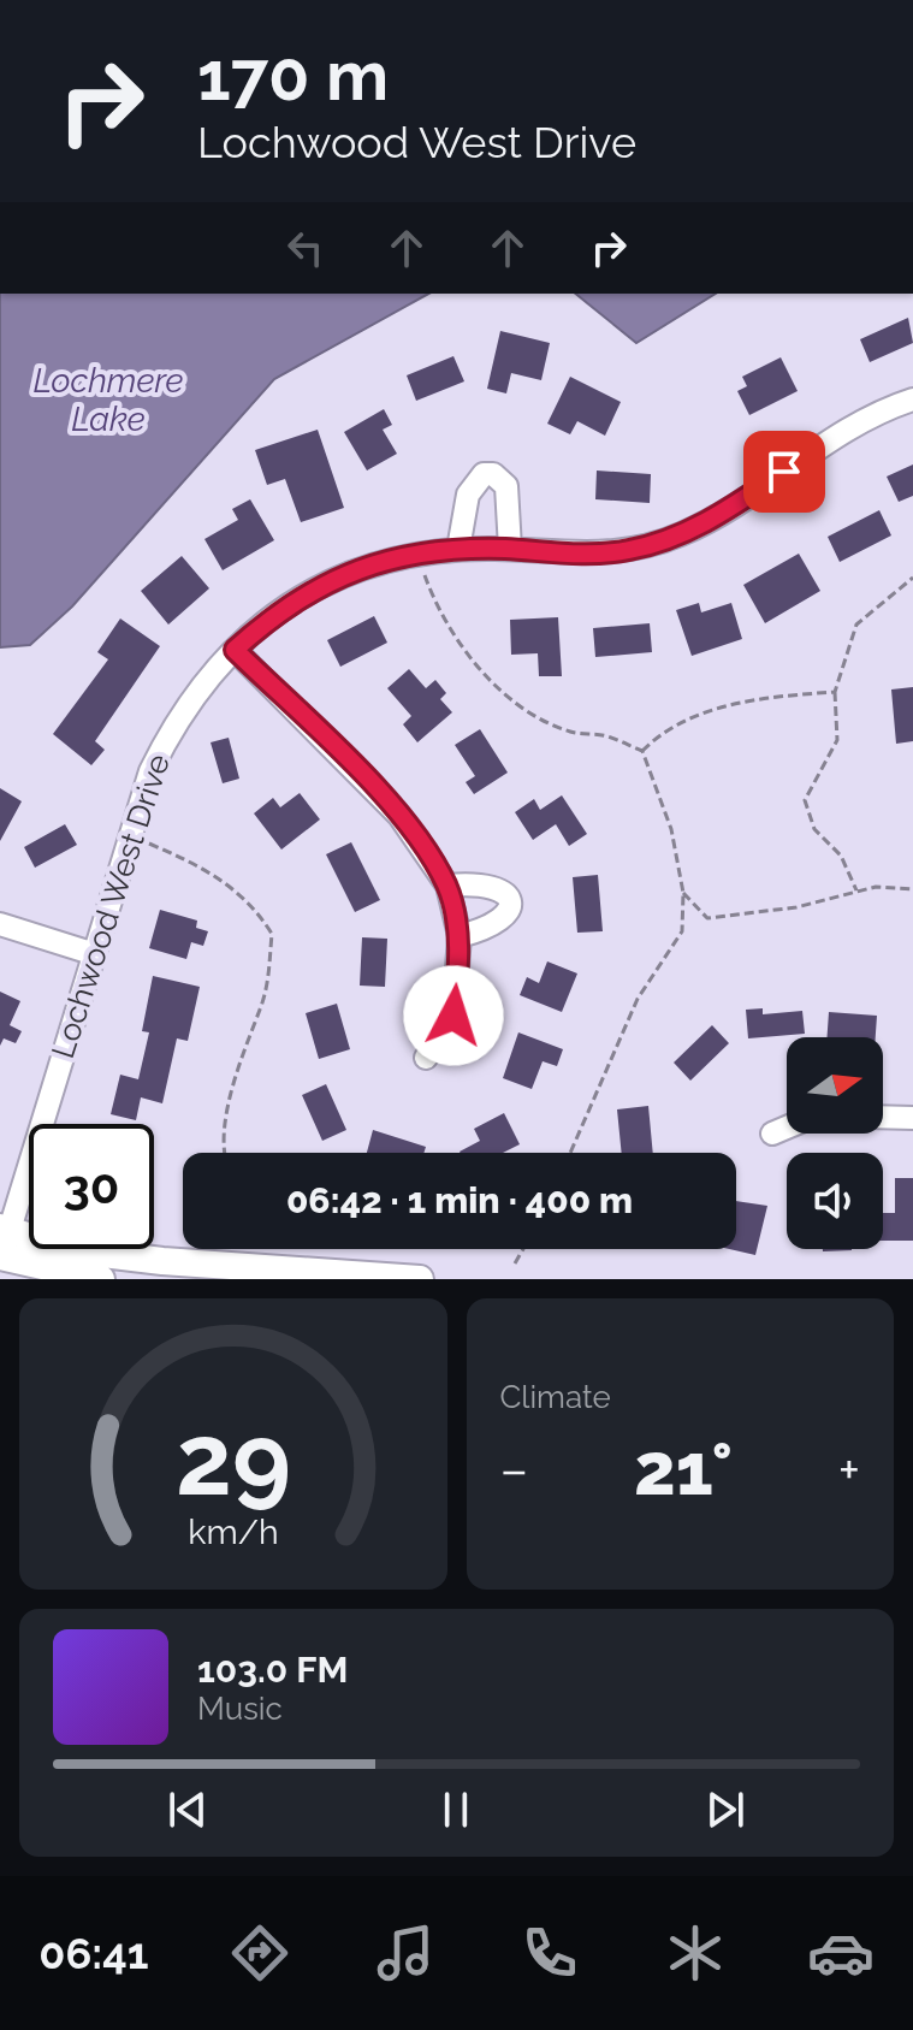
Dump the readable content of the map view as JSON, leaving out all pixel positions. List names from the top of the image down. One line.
{"streets":{"street":["Lochwood West Drive"]},"water":["Lochmere Lake"],"north":"right","page":{"turn":["170 m","Lochwood West Drive"],"limit":"30","trip":"06:42 · 1 min · 400 m","tile":"Climate","heat":["−","21°","+"],"song":["103.0 FM","Music"],"tabs":"06:41","gauge":["29","km/h"]}}
